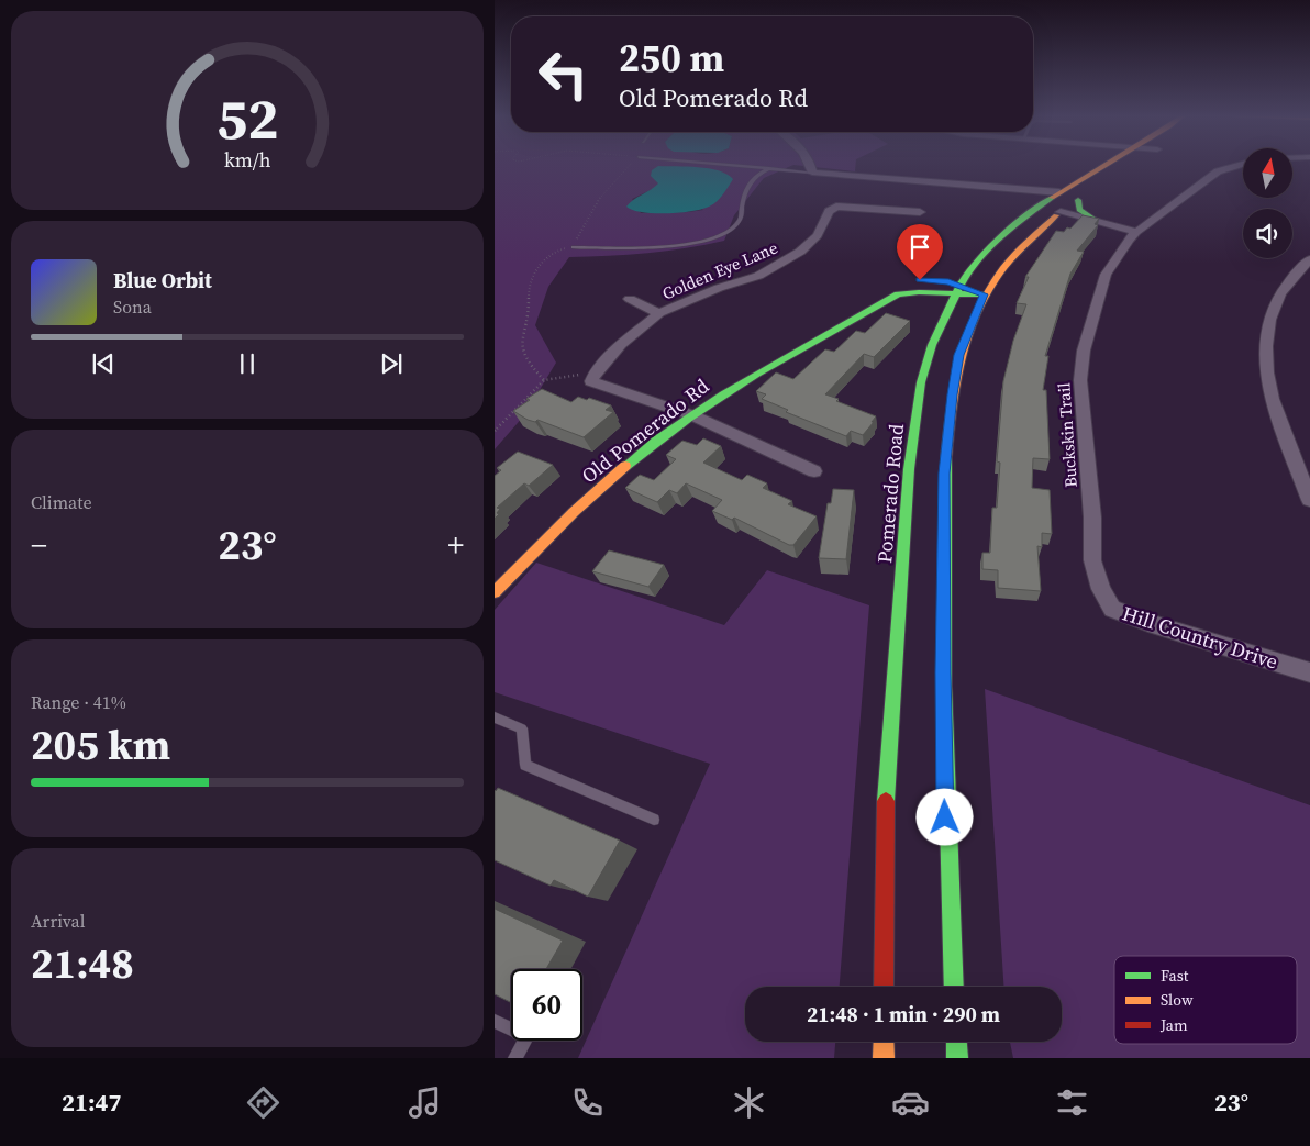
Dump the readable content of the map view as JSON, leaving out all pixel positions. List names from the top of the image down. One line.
{"streets":{"main road":["Old Pomerado Rd","Pomerado Road"],"street":["Golden Eye Lane","Buckskin Trail","Hill Country Drive"]},"crossings":[["Old Pomerado Rd","Pomerado Road"],["Buckskin Trail","Hill Country Drive"]],"legend":["Fast","Slow","Jam"],"north":"top","page":{"turn":["250 m","Old Pomerado Rd"],"song":["Blue Orbit","Sona"],"tile":["Climate",["Range · 41%","205 km"],["Arrival","21:48"]],"heat":["−","23°","+"],"limit":"60","trip":"21:48 · 1 min · 290 m","tabs":["21:47","23°"],"gauge":["52","km/h"]}}
